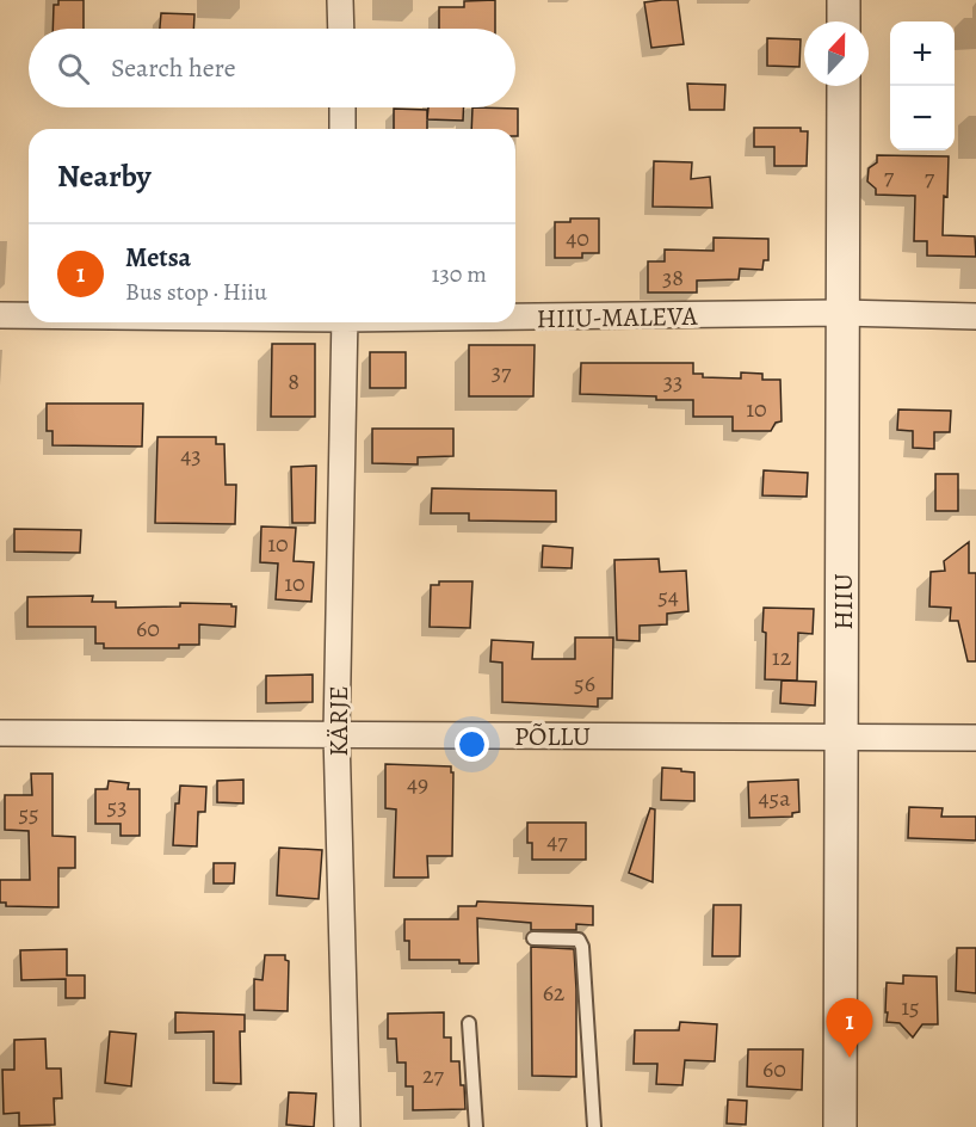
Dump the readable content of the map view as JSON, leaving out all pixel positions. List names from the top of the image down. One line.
{"streets":{"street":["HIIU-MALEVA","HIIU","KÄRJE","PÕLLU"]},"crossings":[["HIIU-MALEVA","HIIU"],["HIIU","PÕLLU"],["KÄRJE","PÕLLU"]],"house_numbers":["7","7","40","38","37","8","33","10","43","10","10","54","60","12","56","49","45a","53","55","47","62","15","60","27"],"north":"top","page":{"map_buttons":["+","−"],"search":"Search here","heading":"Nearby","list":[{"mark":"1","name":"Metsa","note":"Bus stop · Hiiu","value":"130 m"}],"pins":"1"}}
